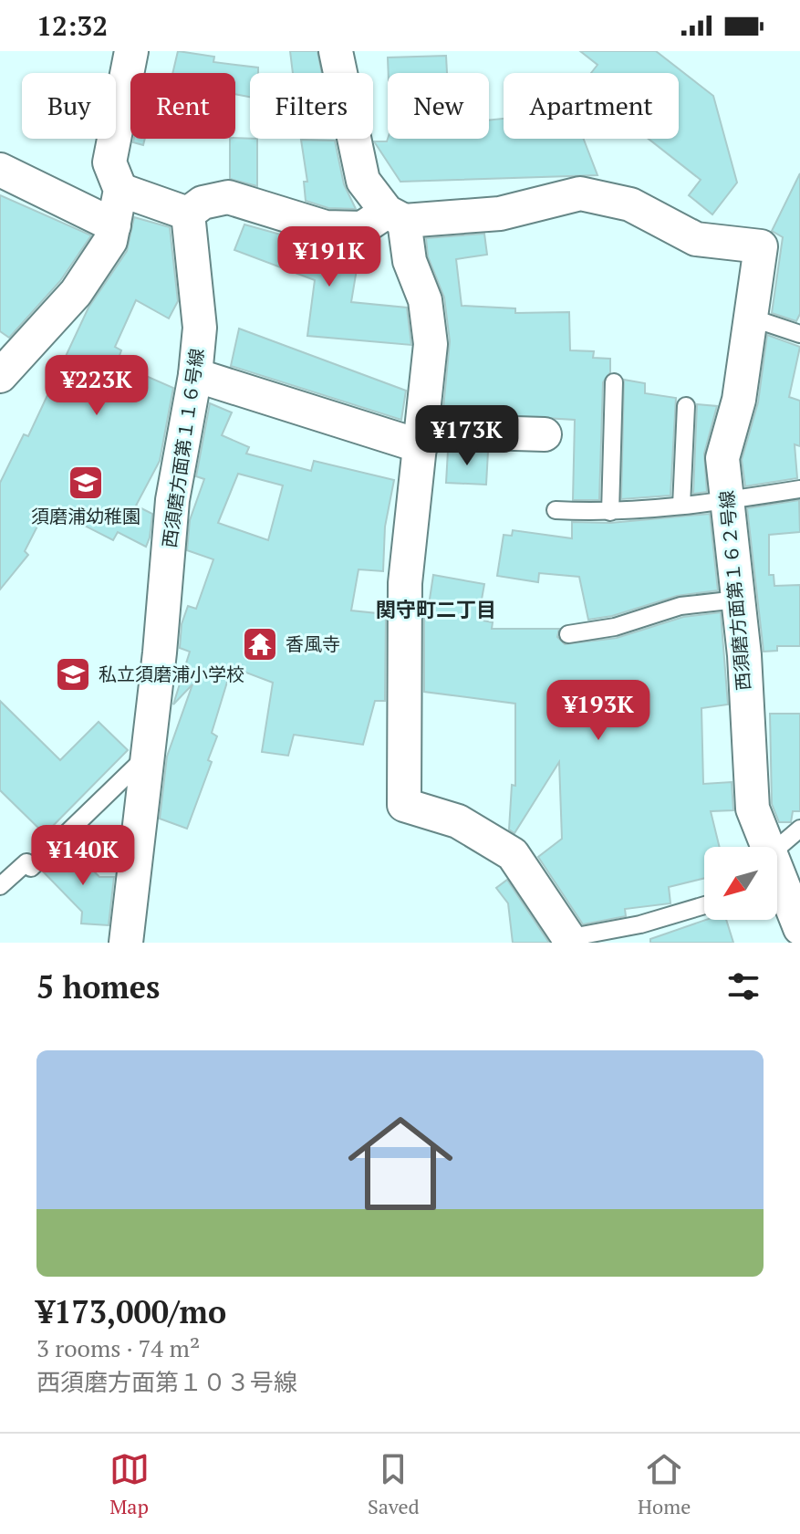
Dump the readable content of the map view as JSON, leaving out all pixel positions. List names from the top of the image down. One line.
{"streets":{"street":["西須磨方面第１１６号線","西須磨方面第１６２号線"]},"districts":["関守町二丁目"],"places":{"school or university":["須磨浦幼稚園","私立須磨浦小学校"],"temple":["香風寺"]},"north":"bottom left","page":{"status":"12:32","chip":["Buy","Rent","Filters","New","Apartment"],"price":["¥191K","¥223K","¥173K","¥193K","¥140K"],"heading":"5 homes","list":[{"name":"¥173,000/mo","note":"3 rooms · 74 m² · 西須磨方面第１０３号線"}],"tabs":["Map","Saved","Home"]}}
